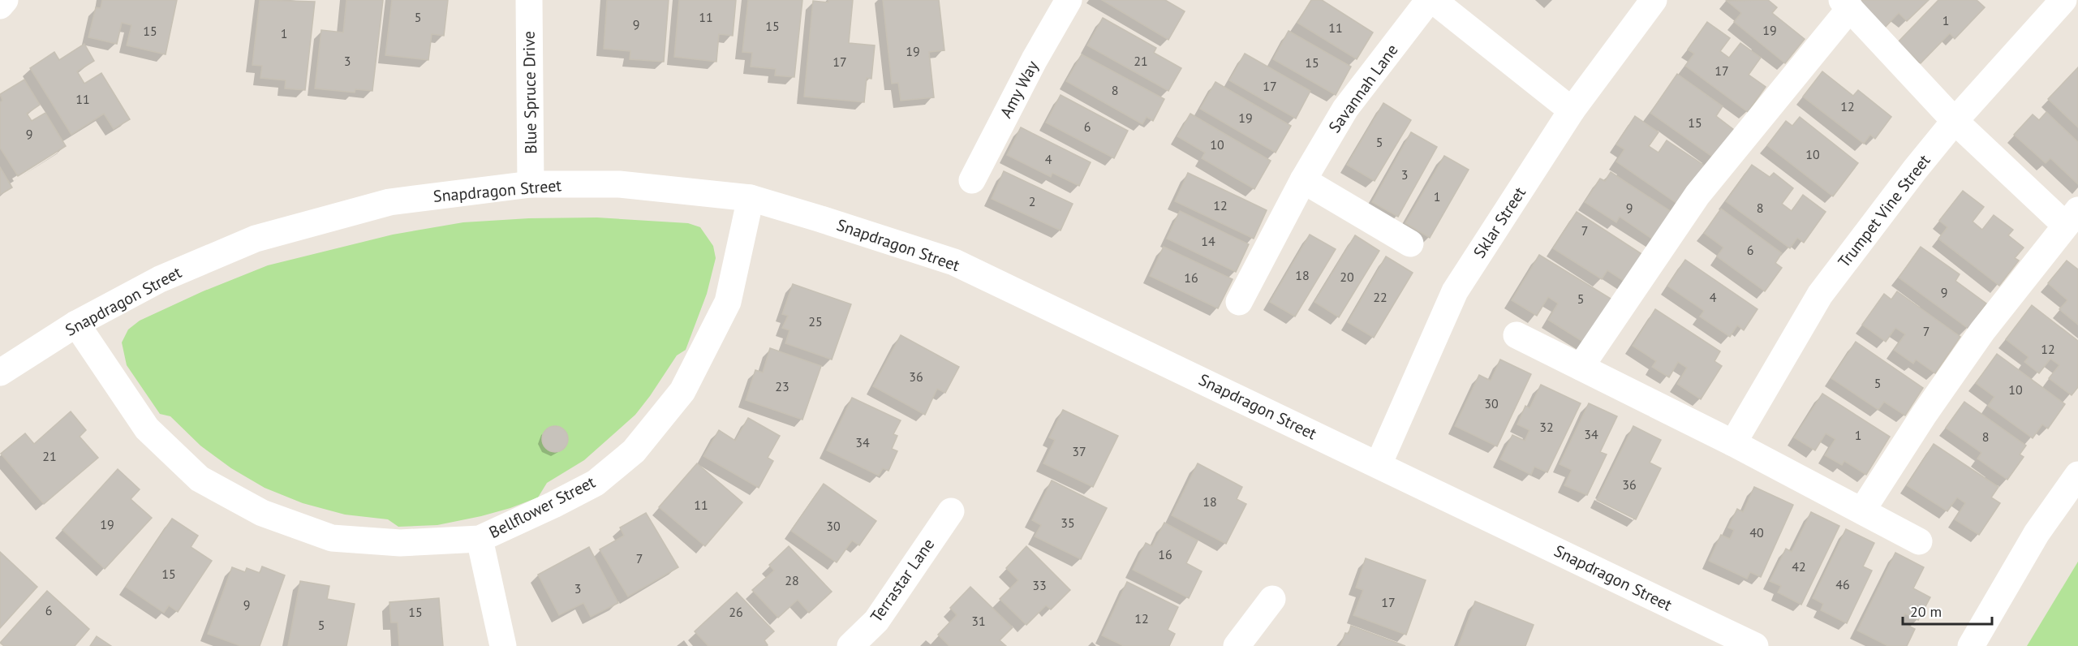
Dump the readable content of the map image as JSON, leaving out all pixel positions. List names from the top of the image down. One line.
{"streets":{"street":["Savannah Lane","Amy Way","Blue Spruce Drive","Snapdragon Street","Trumpet Vine Street","Sklar Street","Bellflower Street","Terrastar Lane"]},"crossings":[["Savannah Lane","Sklar Street"],["Blue Spruce Drive","Snapdragon Street"],["Snapdragon Street","Sklar Street"],["Snapdragon Street","Bellflower Street"]],"house_numbers":["5","11","1","9","15","11","19","15","1","19","3","21","17","15","17","17","8","11","12","19","15","6","9","5","10","10","4","3","1","2","12","9","8","7","14","6","18","20","16","9","22","4","5","25","7","12","36","5","23","10","30","32","34","1","8","34","37","21","36","18","11","35","19","30","40","16","7","42","15","28","46","33","3","17","9","6","15","26","12","31","5"],"scale_bar":"20 m"}
